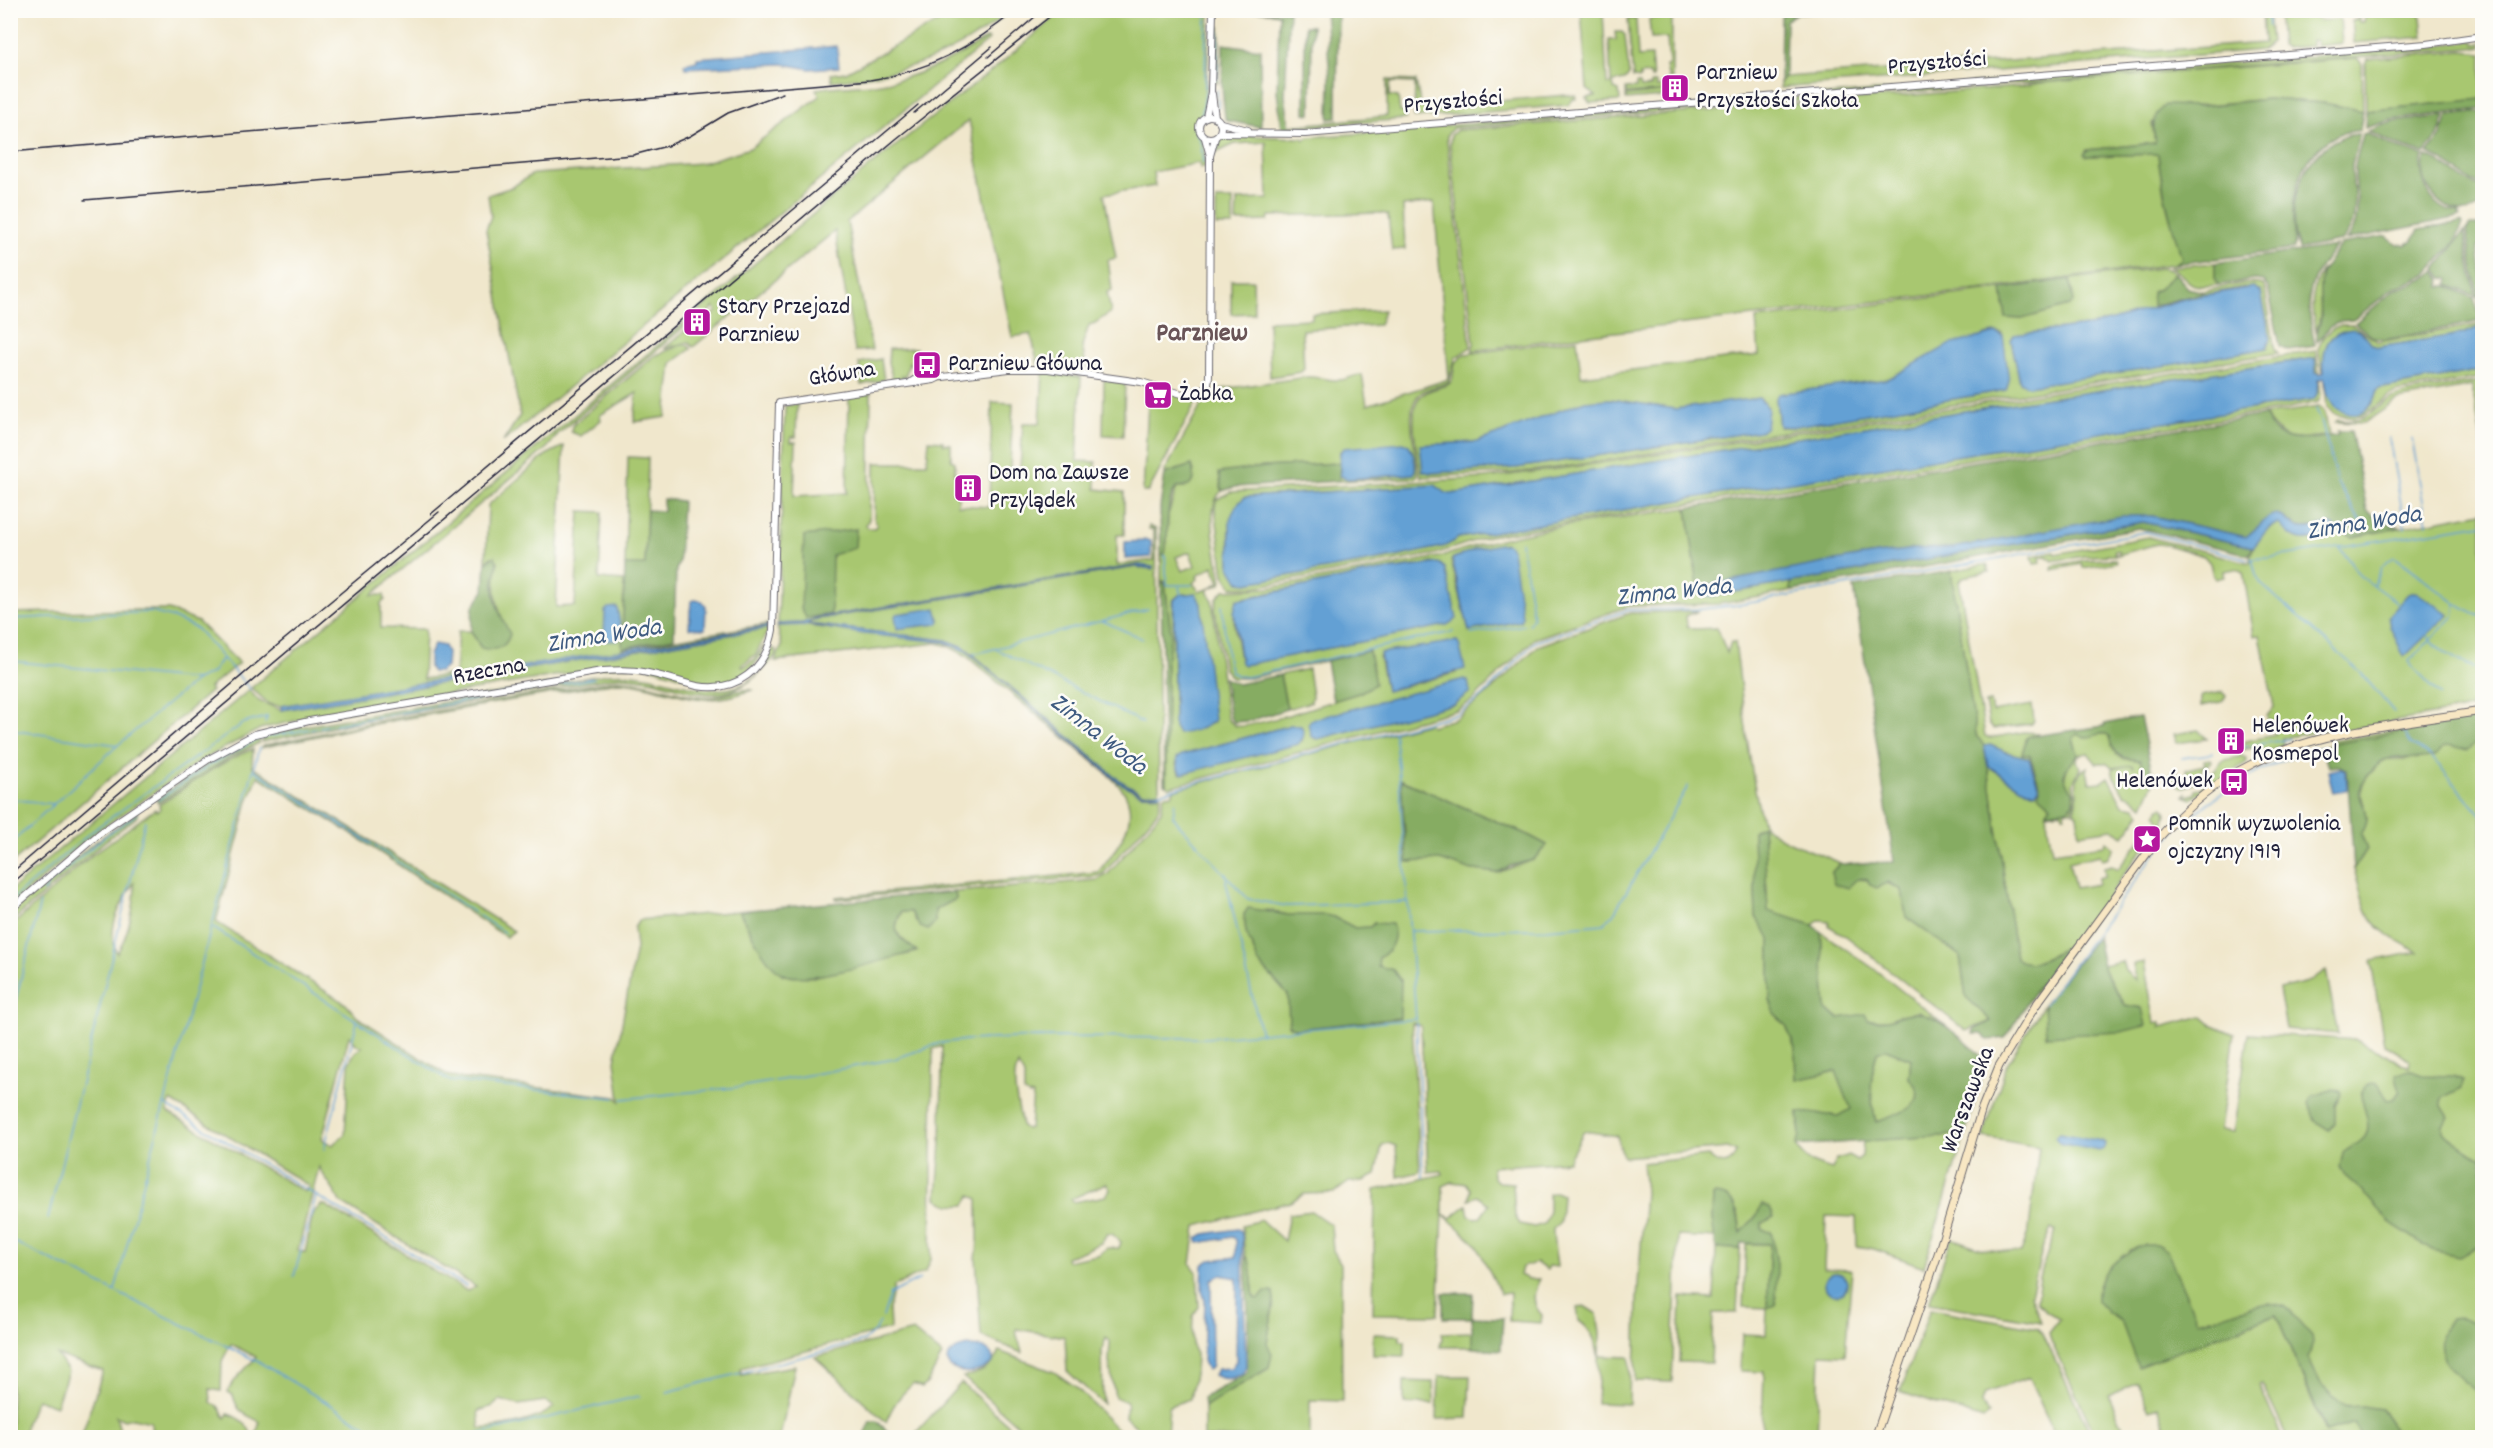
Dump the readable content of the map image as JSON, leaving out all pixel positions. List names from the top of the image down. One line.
{"streets":{"main road":["Warszawska"],"street":["Przyszłości","Główna","Rzeczna"]},"crossings":[["Główna","Rzeczna"]],"districts":["Parzniew"],"water":["Zimna Woda"],"places":{"building":["Parzniew Przyszłości Szkoła","Stary Przejazd Parzniew","Dom na Zawsze Przylądek","Helenówek Kosmepol"],"bus stop":["Parzniew Główna","Helenówek"],"supermarket":["Żabka"],"place":["Pomnik wyzwolenia ojczyzny 1919"]}}
